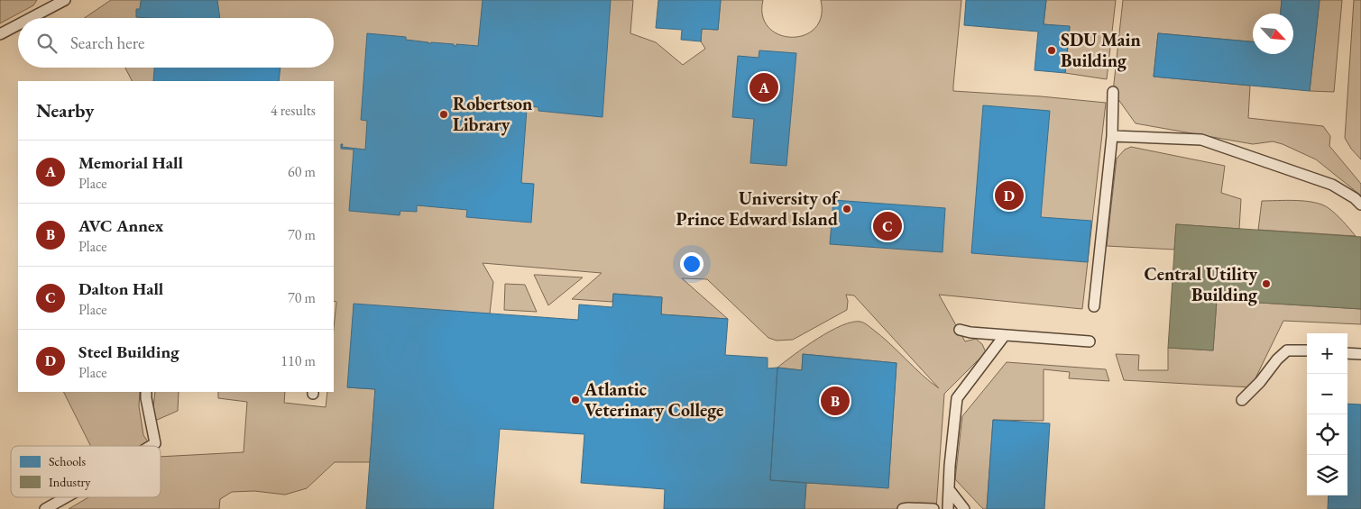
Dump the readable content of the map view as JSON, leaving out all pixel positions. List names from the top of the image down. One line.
{"places":["SDU Main Building","Robertson Library","University of Prince Edward Island","Central Utility Building","Atlantic Veterinary College"],"legend":["Schools","Industry"],"north":"bottom right","page":{"search":"Search here","pins":["A","D","C","B"],"heading":["Nearby","4 results"],"list":[{"mark":"A","name":"Memorial Hall","note":"Place","value":"60 m"},{"mark":"B","name":"AVC Annex","note":"Place","value":"70 m"},{"mark":"C","name":"Dalton Hall","note":"Place","value":"70 m"},{"mark":"D","name":"Steel Building","note":"Place","value":"110 m"}],"map_buttons":["+","−"]}}
